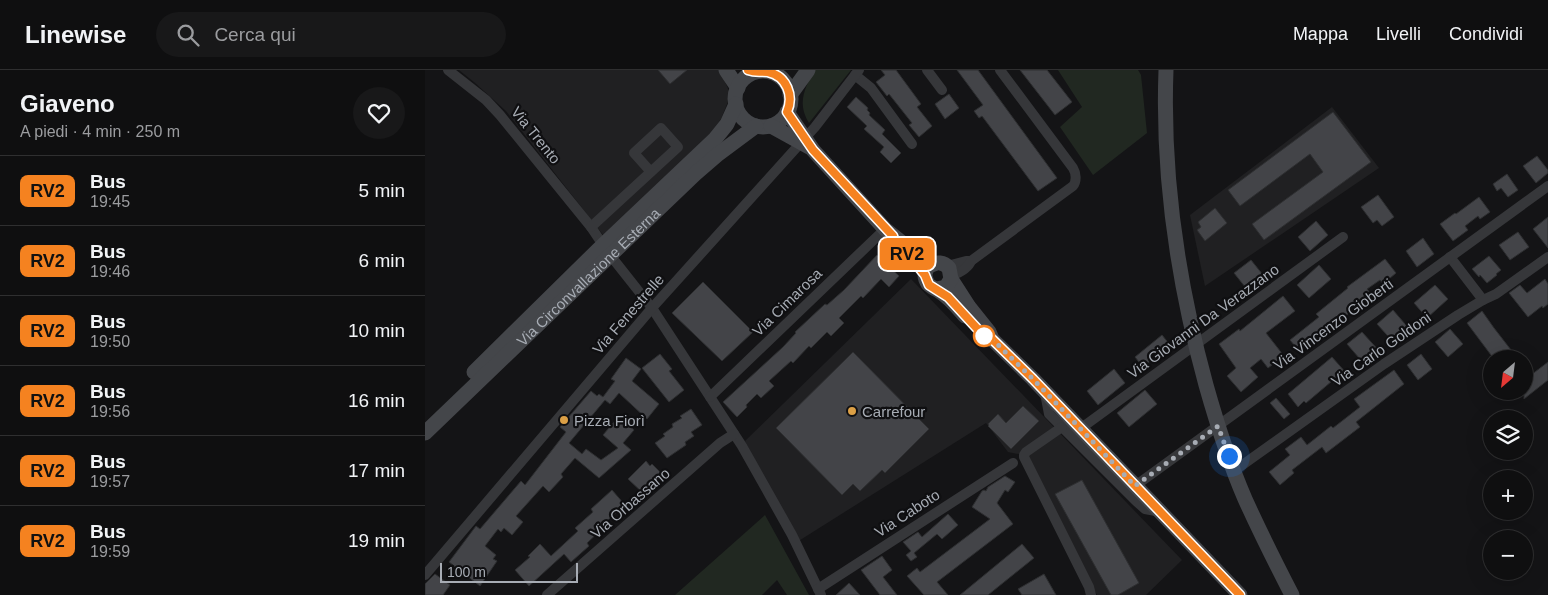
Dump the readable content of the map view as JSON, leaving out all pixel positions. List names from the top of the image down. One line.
{"streets":{"main road":["Via Circonvallazione Esterna"],"street":["Via Trento","Via Cimarosa","Via Fenestrelle","Via Giovanni Da Verazzano","Via Vincenzo Gioberti","Via Carlo Goldoni","Via Orbassano","Via Caboto"]},"crossings":[["Via Trento","Via Circonvallazione Esterna"]],"places":["Carrefour","Pizza Fiorì"],"lines":["bus line RV2"],"scale_bar":"100 m","north":"bottom left","page":{"header":"Linewise","search":"Cerca qui","nav":["Mappa","Livelli","Condividi"],"heading":["Giaveno","A piedi · 4 min · 250 m"],"on_map":"RV2","list":[{"mark":"RV2","name":"Bus","note":"19:45","value":"5 min"},{"mark":"RV2","name":"Bus","note":"19:46","value":"6 min"},{"mark":"RV2","name":"Bus","note":"19:50","value":"10 min"},{"mark":"RV2","name":"Bus","note":"19:56","value":"16 min"},{"mark":"RV2","name":"Bus","note":"19:57","value":"17 min"},{"mark":"RV2","name":"Bus","note":"19:59","value":"19 min"}],"map_buttons":["+","−"],"scale":"100 m"}}
